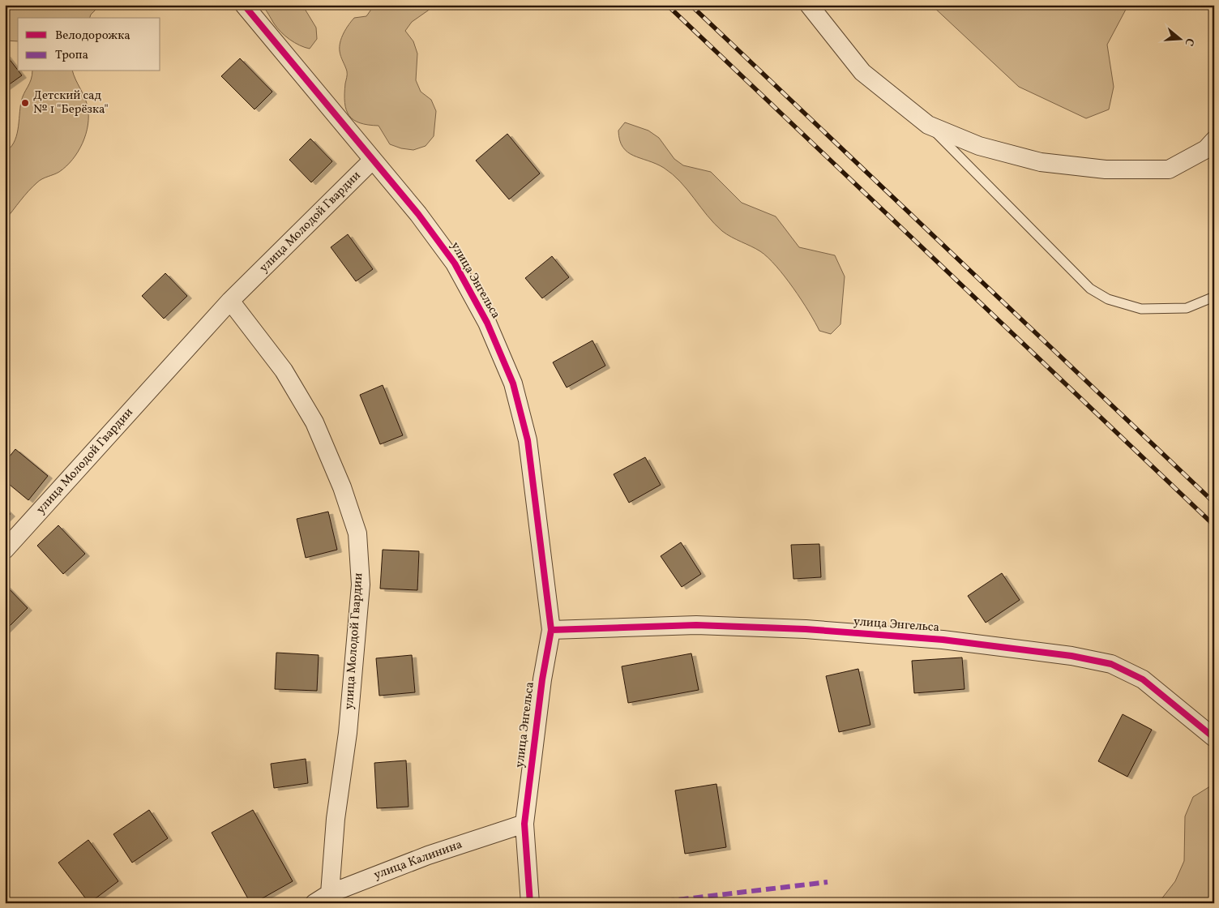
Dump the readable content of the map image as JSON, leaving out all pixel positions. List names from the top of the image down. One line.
{"streets":{"street":["улица Молодой Гвардии","улица Энгельса","улица Калинина"]},"crossings":[["улица Молодой Гвардии","улица Энгельса"],["улица Молодой Гвардии","улица Калинина"],["улица Энгельса","улица Калинина"]],"places":["Детский сад № 1 \"Берёзка\""],"legend":["Велодорожка","Тропа"],"north":"right"}
